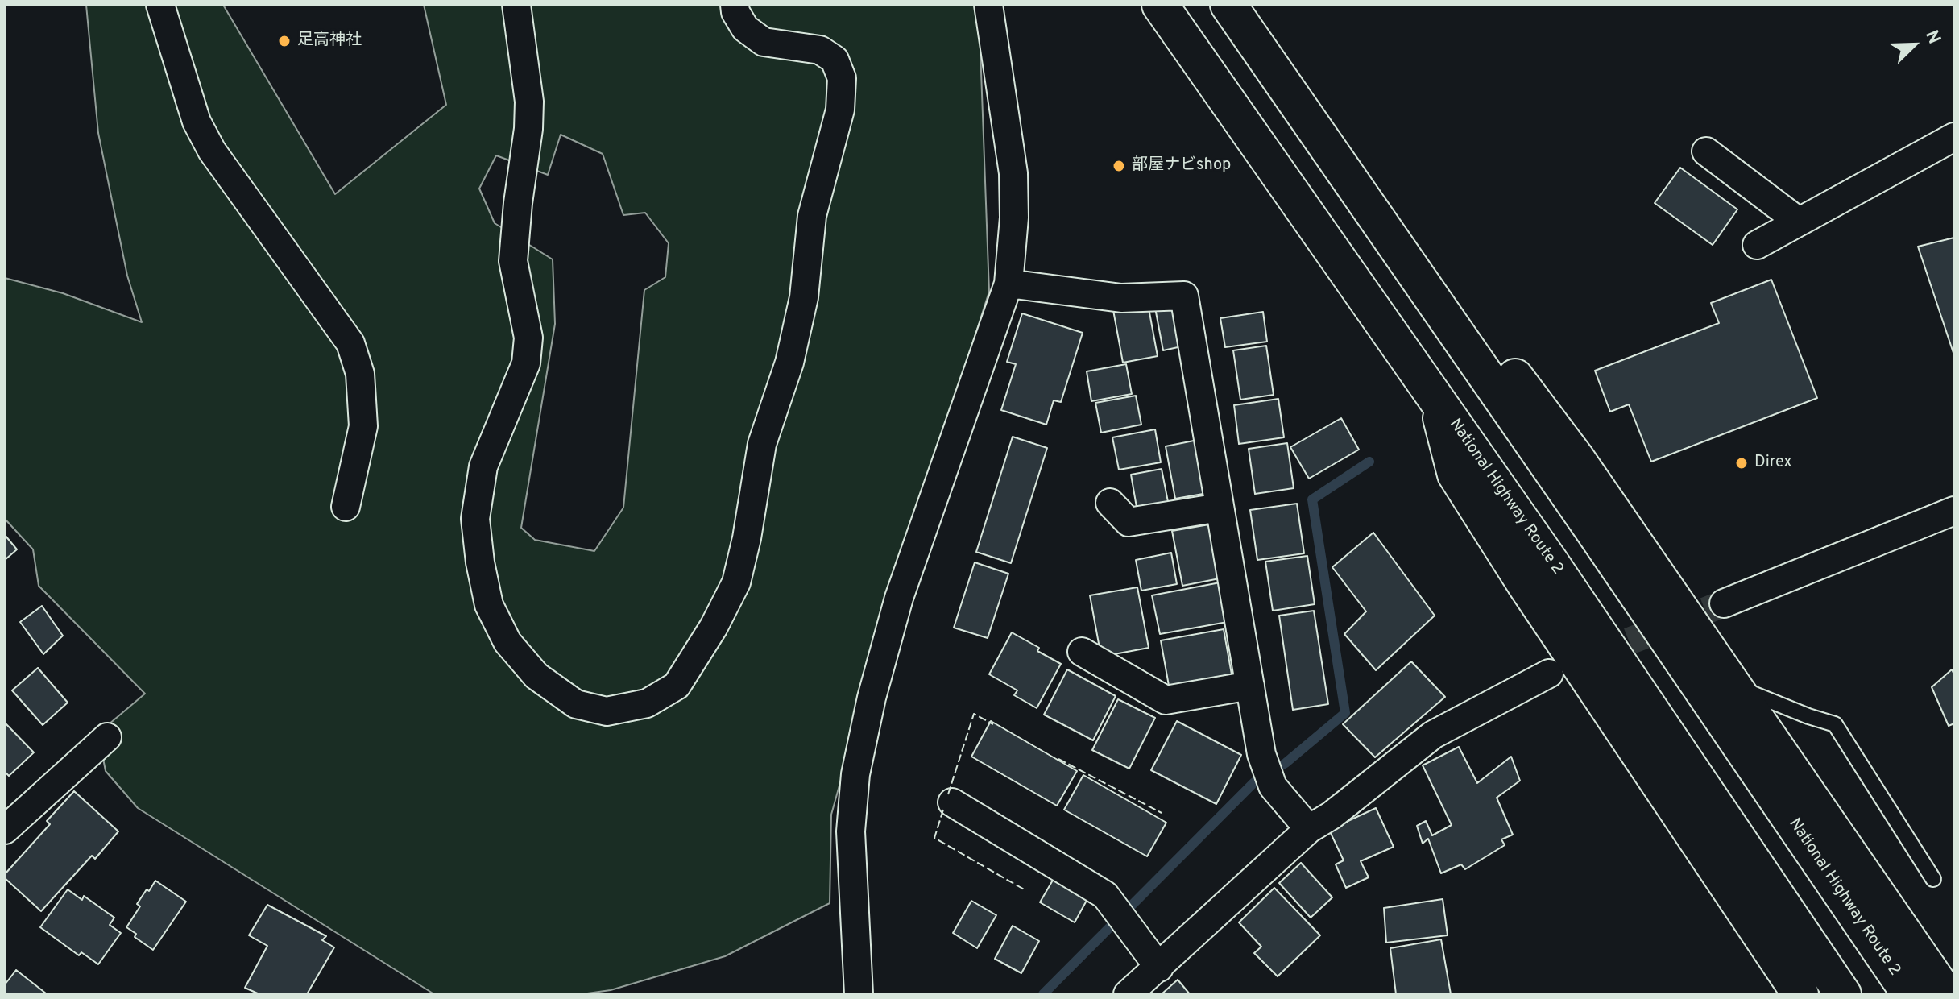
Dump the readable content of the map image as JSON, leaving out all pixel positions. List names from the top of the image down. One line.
{"streets":{"highway":["National Highway Route 2"]},"places":["足高神社","部屋ナビshop","Direx"],"north":"top right"}
